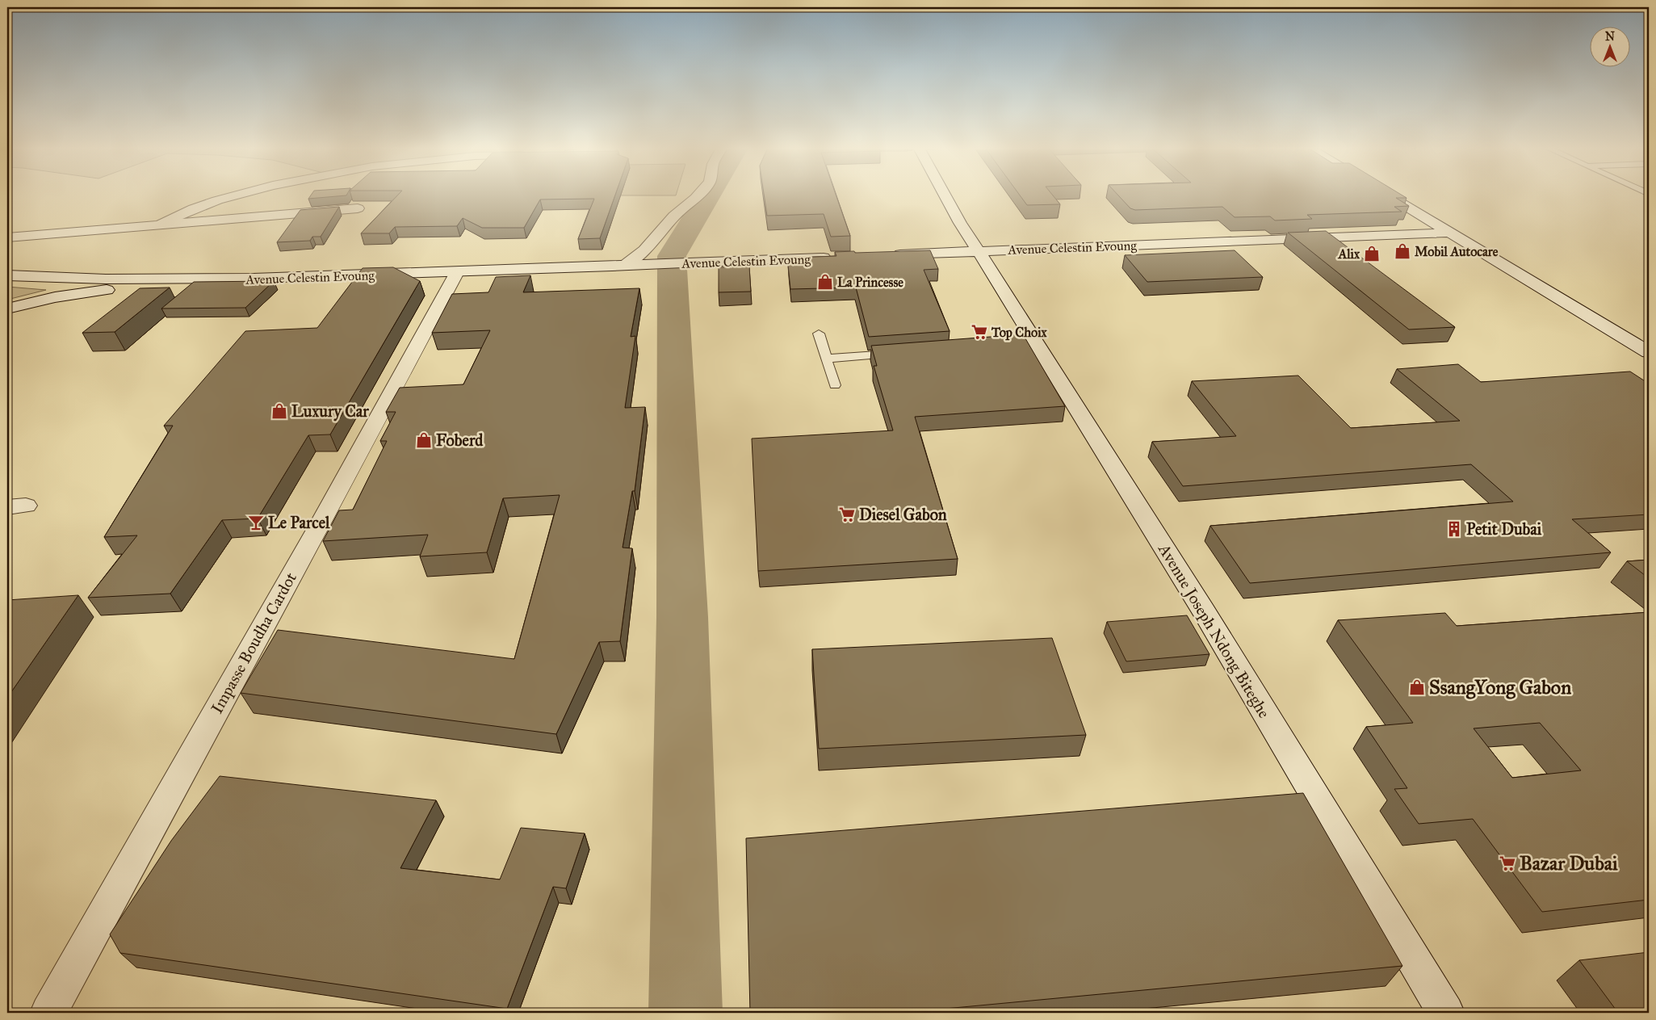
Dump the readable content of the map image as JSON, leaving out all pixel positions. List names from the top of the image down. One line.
{"streets":{"street":["Avenue Celestin Evoung","Avenue Joseph Ndong Biteghe","Impasse Boudha Cardot"]},"crossings":[["Avenue Celestin Evoung","Avenue Joseph Ndong Biteghe"],["Avenue Celestin Evoung","Impasse Boudha Cardot"]],"places":{"shop":["Mobil Autocare","Alix","La Princesse","Luxury Car","Foberd","SsangYong Gabon"],"supermarket":["Top Choix","Diesel Gabon","Bazar Dubai"],"bar":["Le Parcel"],"building":["Petit Dubai"]},"north":"top"}
